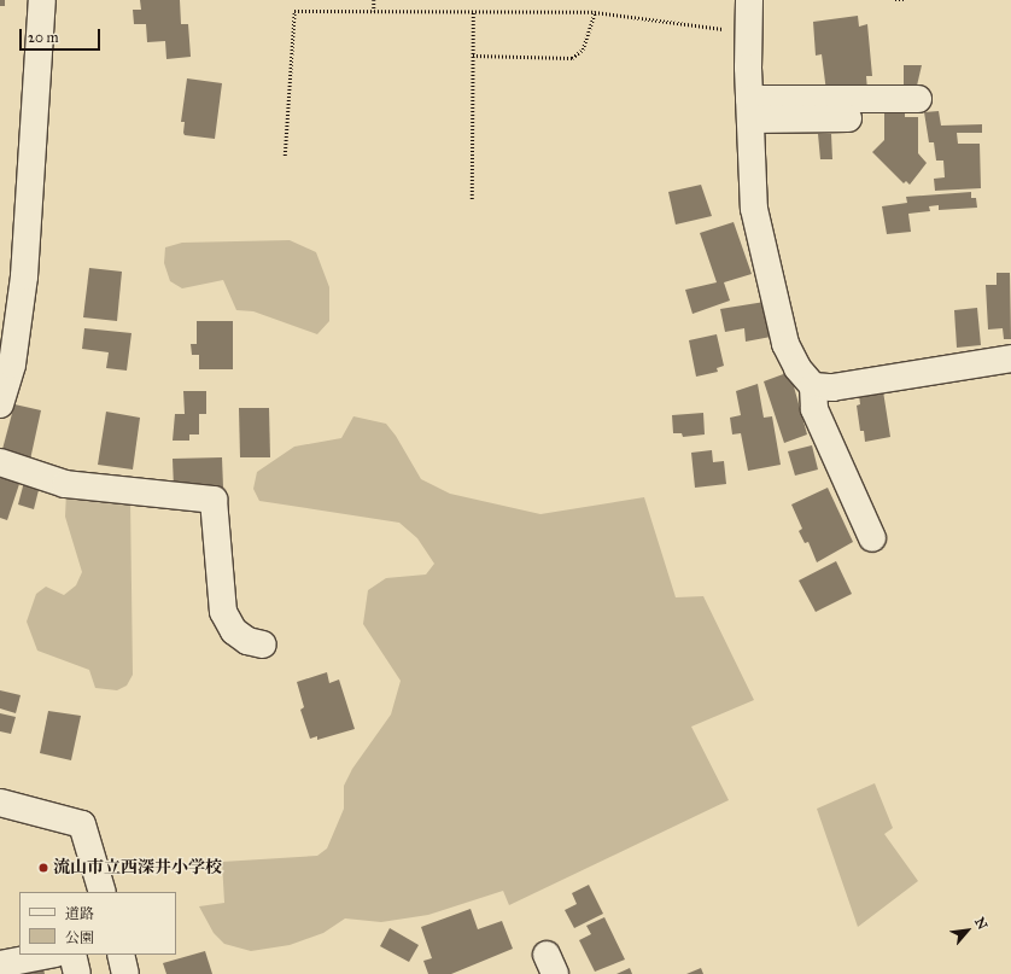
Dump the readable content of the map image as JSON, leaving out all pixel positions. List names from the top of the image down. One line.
{"places":["流山市立西深井小学校"],"legend":["道路","公園"],"scale_bar":"20 m","north":"top right"}
